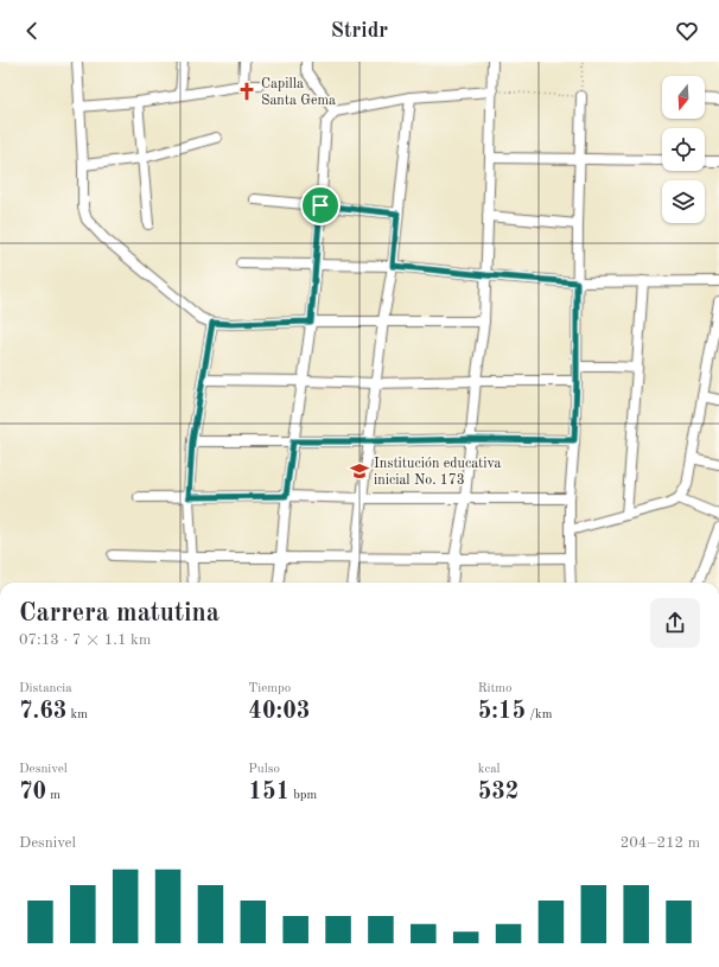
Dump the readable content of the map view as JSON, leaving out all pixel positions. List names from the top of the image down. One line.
{"places":{"church":["Capilla Santa Gema"],"school or university":["Institución educativa inicial No. 173"]},"north":"bottom","page":{"header":"Stridr","heading":["Carrera matutina","07:13 · 7 × 1.1 km"],"stats":[["Distancia","7.63 km"],["Tiempo","40:03"],["Ritmo","5:15 /km"],["Desnivel","70 m"],["Pulso","151 bpm"],["kcal","532"]],"chart":["Desnivel","204–212 m"]}}
